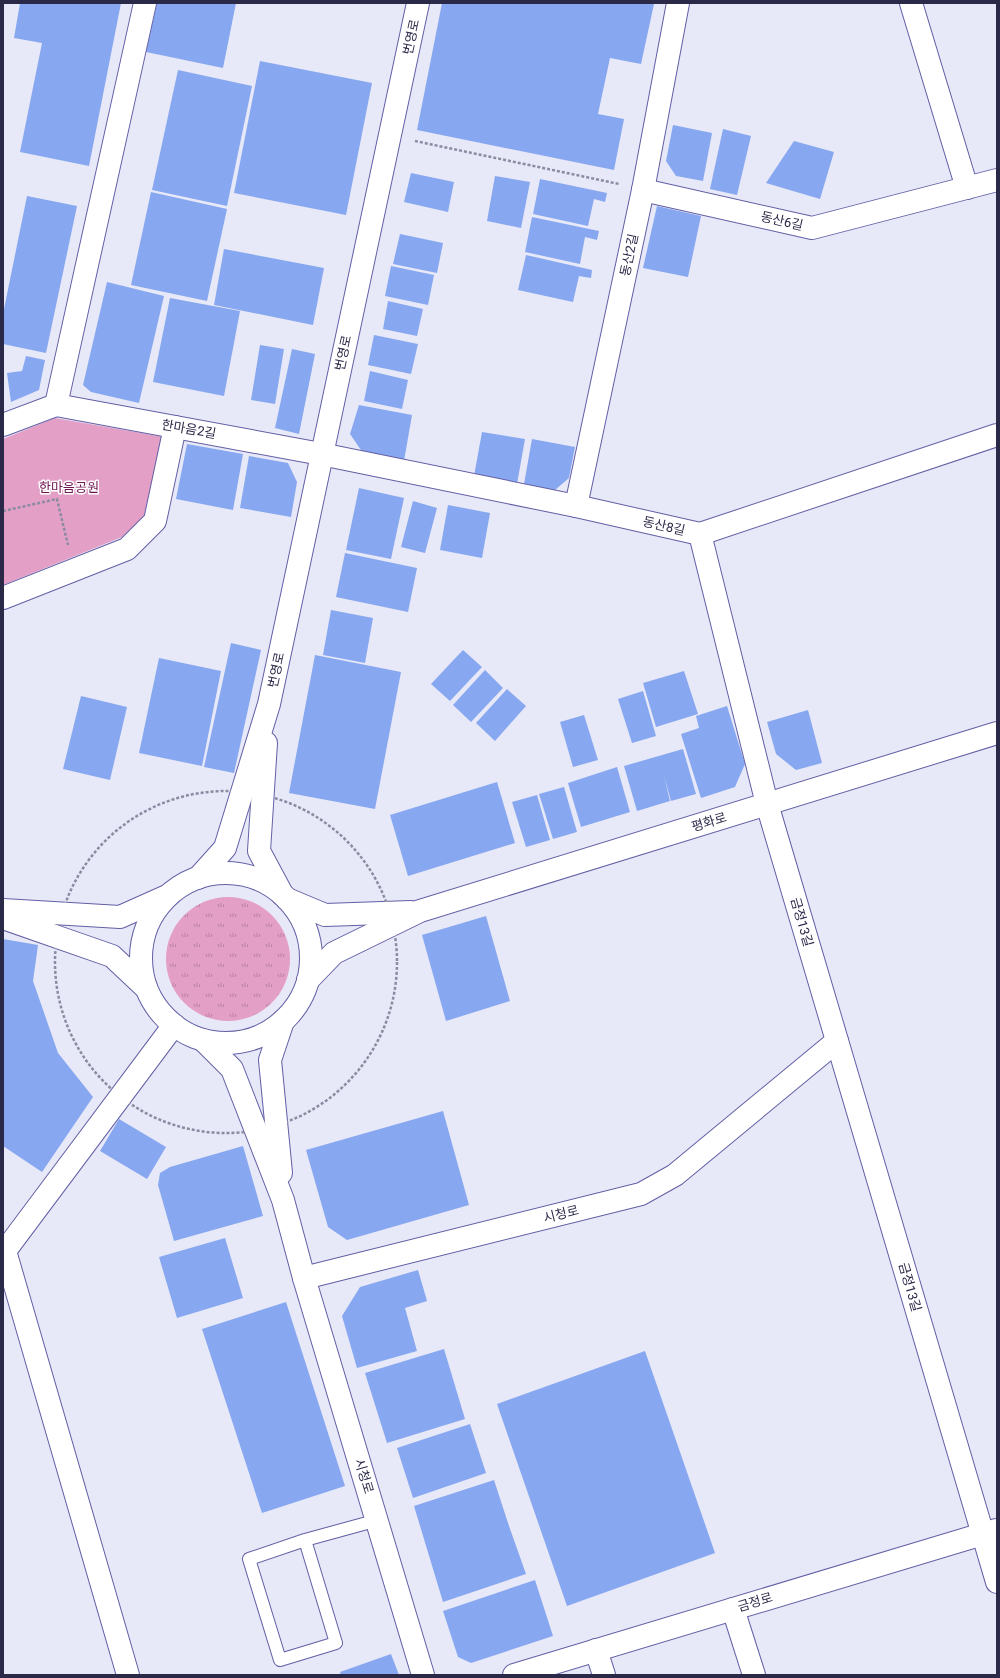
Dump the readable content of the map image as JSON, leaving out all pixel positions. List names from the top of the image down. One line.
{"streets":{"street":["번영로","동산6길","동산2길","한마음2길","동산8길","평화로","금정13길","시청로","금정로"]},"crossings":[["번영로","한마음2길"],["번영로","동산8길"],["동산6길","동산2길"],["동산2길","동산8길"],["한마음2길","동산8길"],["동산8길","금정13길"],["평화로","금정13길"],["금정13길","시청로"],["금정13길","금정로"]],"parks":["한마음공원"]}
